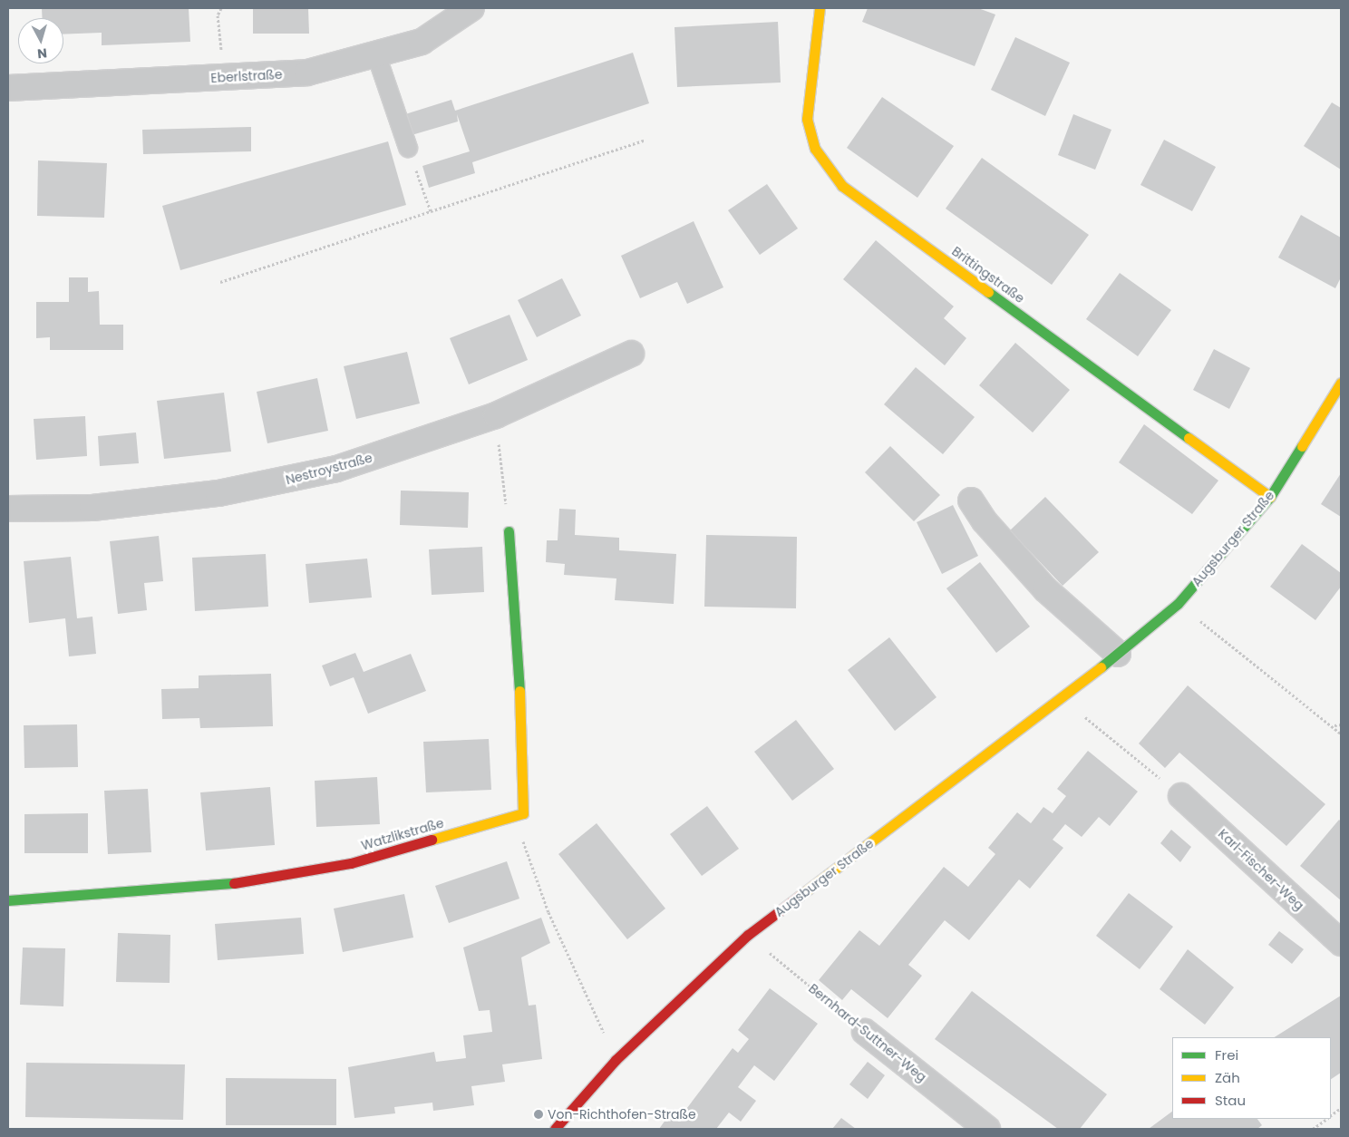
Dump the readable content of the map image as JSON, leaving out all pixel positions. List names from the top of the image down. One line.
{"streets":{"street":["Eberlstraße","Brittingstraße","Nestroystraße","Augsburger Straße","Watzlikstraße","Karl-Fischer-Weg","Bernhard-Suttner-Weg"]},"crossings":[["Brittingstraße","Augsburger Straße"],["Augsburger Straße","Bernhard-Suttner-Weg"]],"places":["Von-Richthofen-Straße"],"legend":["Frei","Zäh","Stau"],"north":"bottom"}
